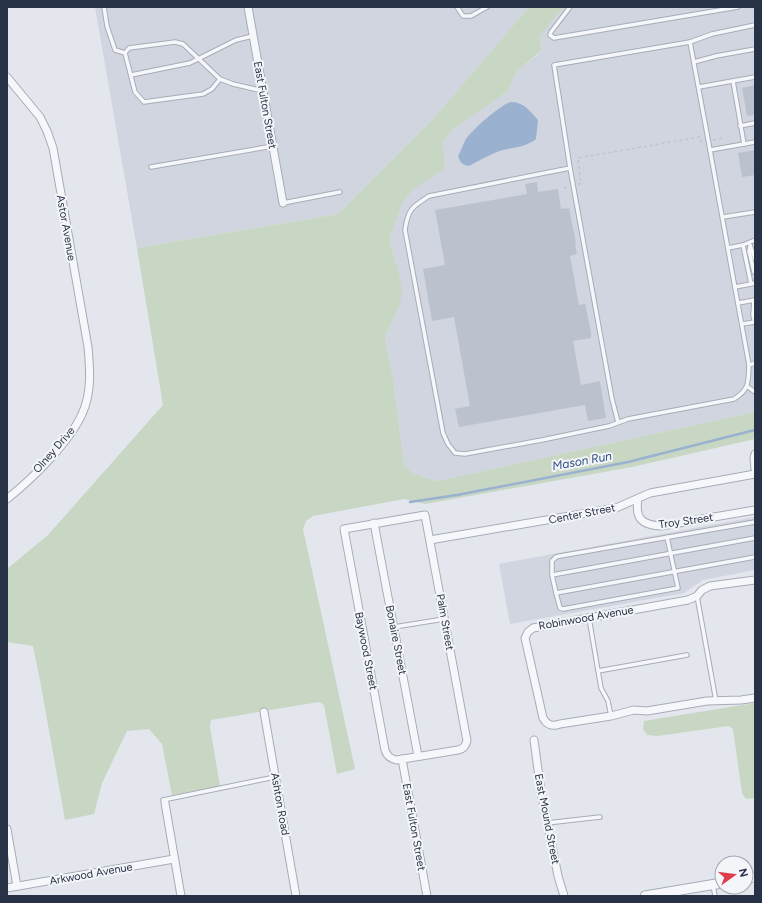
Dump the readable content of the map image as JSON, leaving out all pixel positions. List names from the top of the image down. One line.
{"streets":{"street":["East Fulton Street","Astor Avenue","Olney Drive","Center Street","Troy Street","Robinwood Avenue","Palm Street","Bonaire Street","Baywood Street","Ashton Road","East Mound Street","Arkwood Avenue"]},"crossings":[["East Fulton Street","Palm Street"],["East Fulton Street","Baywood Street"],["Astor Avenue","Olney Drive"],["Center Street","Troy Street"],["Center Street","Palm Street"],["Palm Street","Bonaire Street"],["Palm Street","Baywood Street"]],"water":["Mason Run"],"north":"right"}
